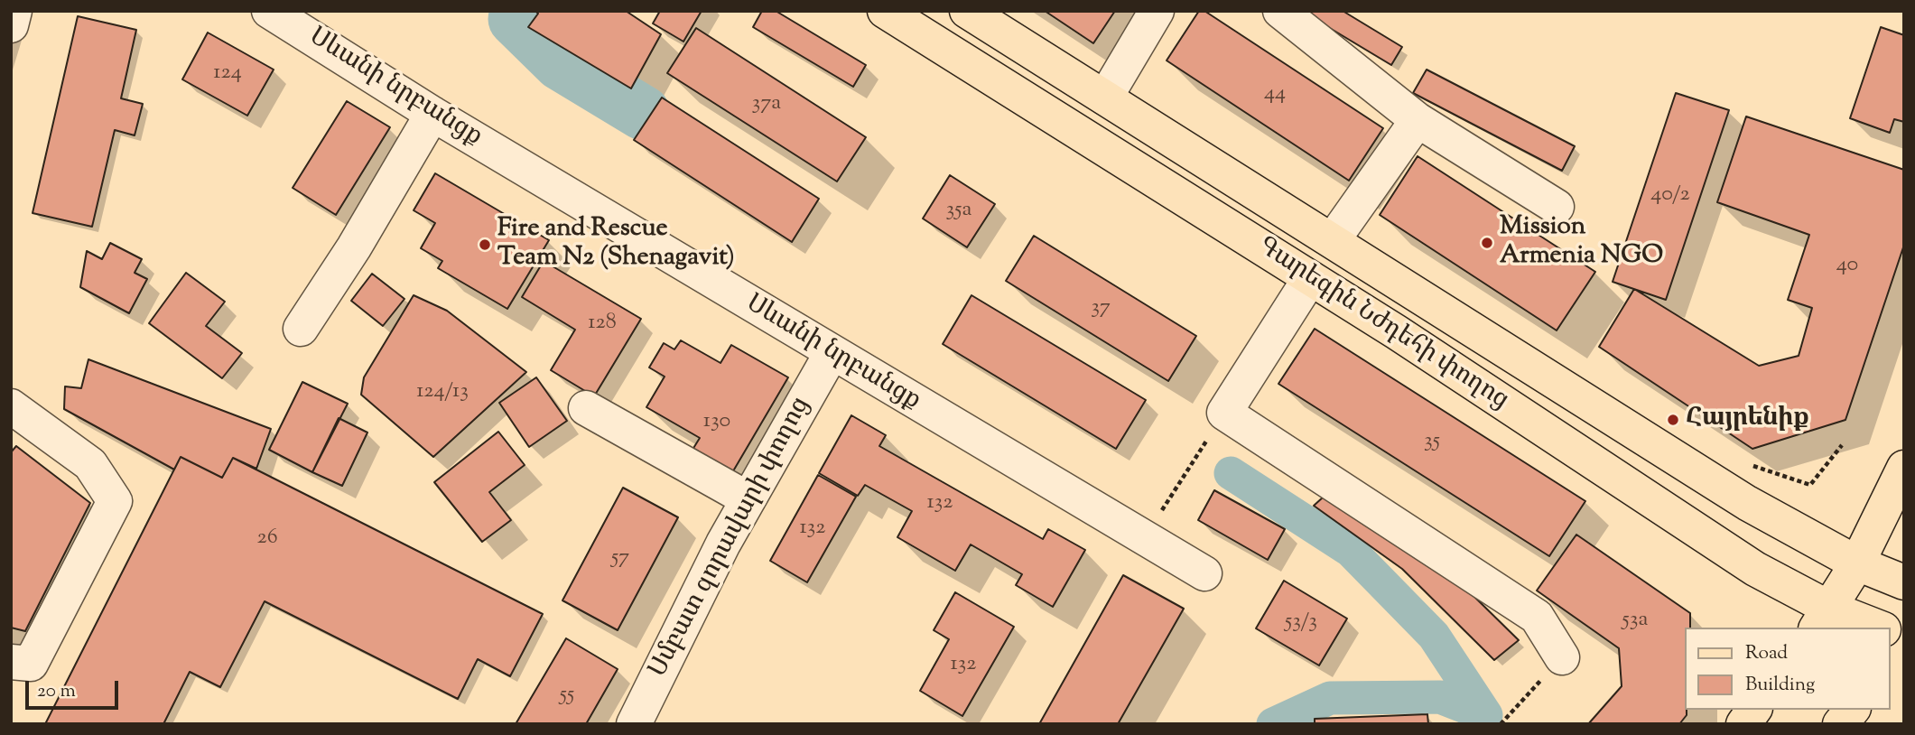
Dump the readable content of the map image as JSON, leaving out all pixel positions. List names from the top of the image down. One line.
{"streets":{"main road":["Գարեգին Նժդեհի փողոց"],"street":["Սևանի նրբանցք","Սմբատ զորավարի փողոց"]},"crossings":[["Սևանի նրբանցք","Սմբատ զորավարի փողոց"]],"places":["Mission Armenia NGO","Fire and Rescue Team N2 (Shenagavit)","Հայրենիք"],"house_numbers":["124","44","37a","40/2","35a","40","37","128","124/13","130","35","132","132","26","57","53a","53/3","132","55"],"legend":["Road","Building"],"scale_bar":"20 m"}
